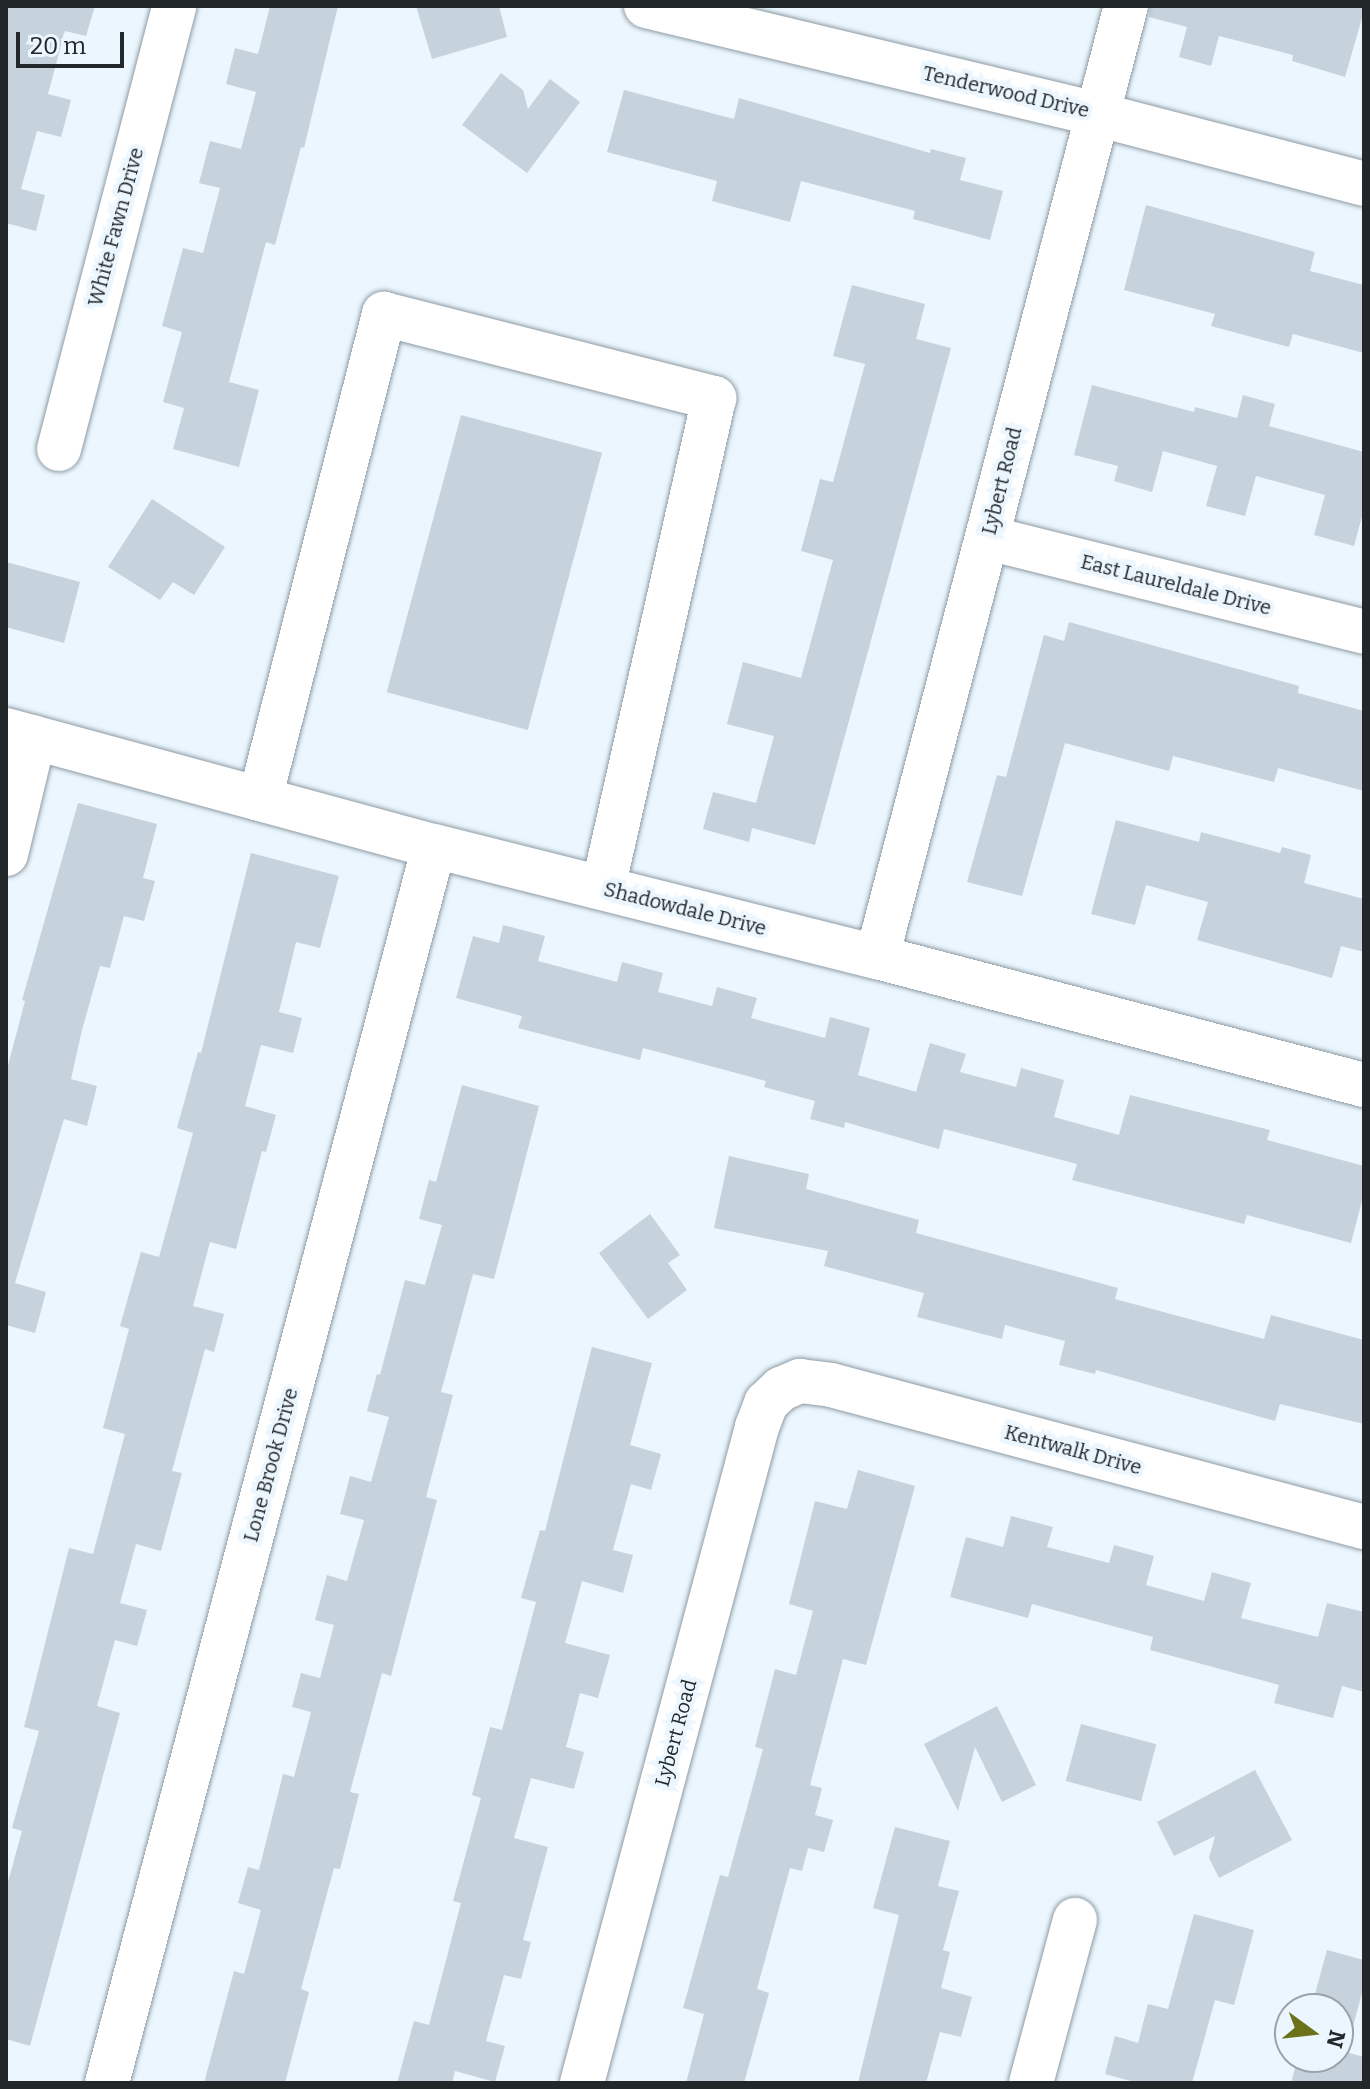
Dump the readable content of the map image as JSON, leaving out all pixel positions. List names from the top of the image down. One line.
{"streets":{"street":["Tenderwood Drive","White Fawn Drive","Lybert Road","East Laureldale Drive","Shadowdale Drive","Kentwalk Drive","Lone Brook Drive"]},"crossings":[["Tenderwood Drive","Lybert Road"],["Lybert Road","East Laureldale Drive"],["Lybert Road","Shadowdale Drive"],["Lybert Road","Kentwalk Drive"],["Shadowdale Drive","Lone Brook Drive"]],"scale_bar":"20 m","north":"right"}
